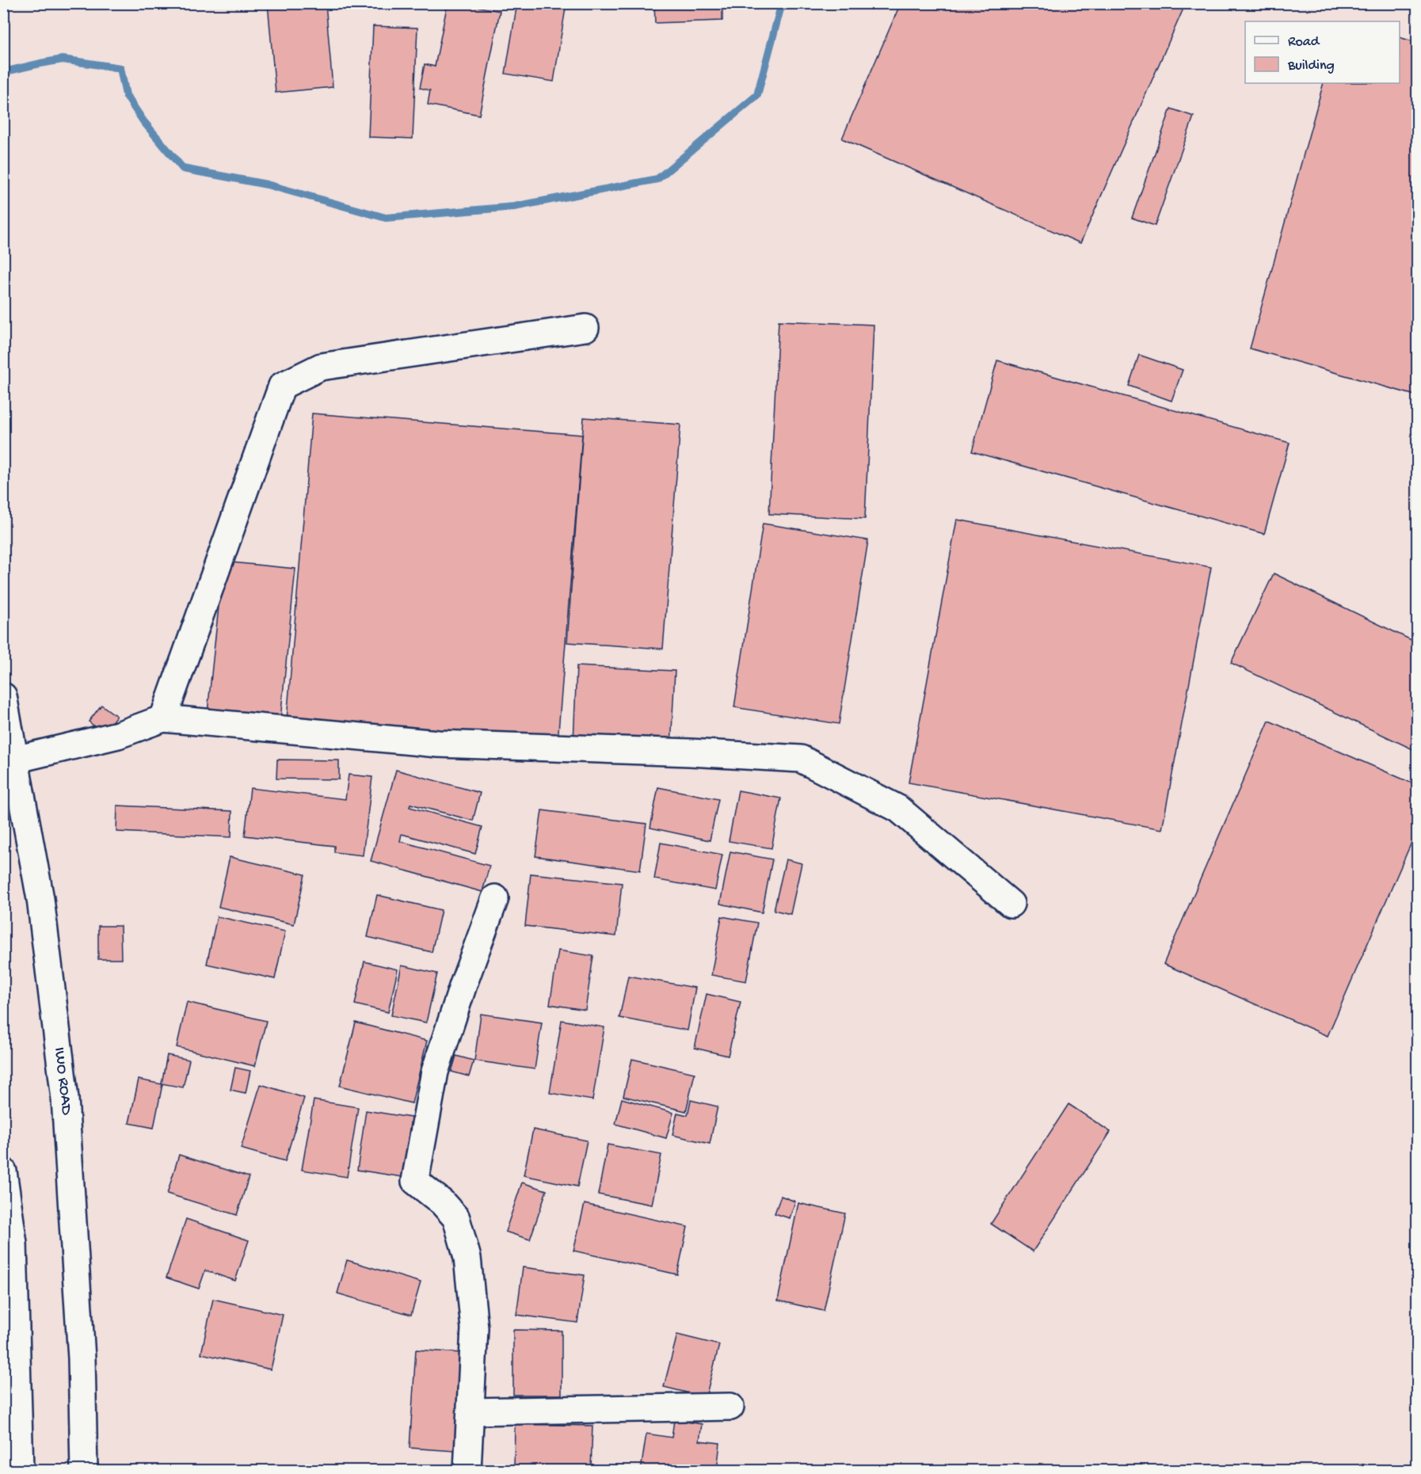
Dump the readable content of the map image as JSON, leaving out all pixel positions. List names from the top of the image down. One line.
{"streets":{"street":["IWO ROAD"]},"legend":["Road","Building"]}
